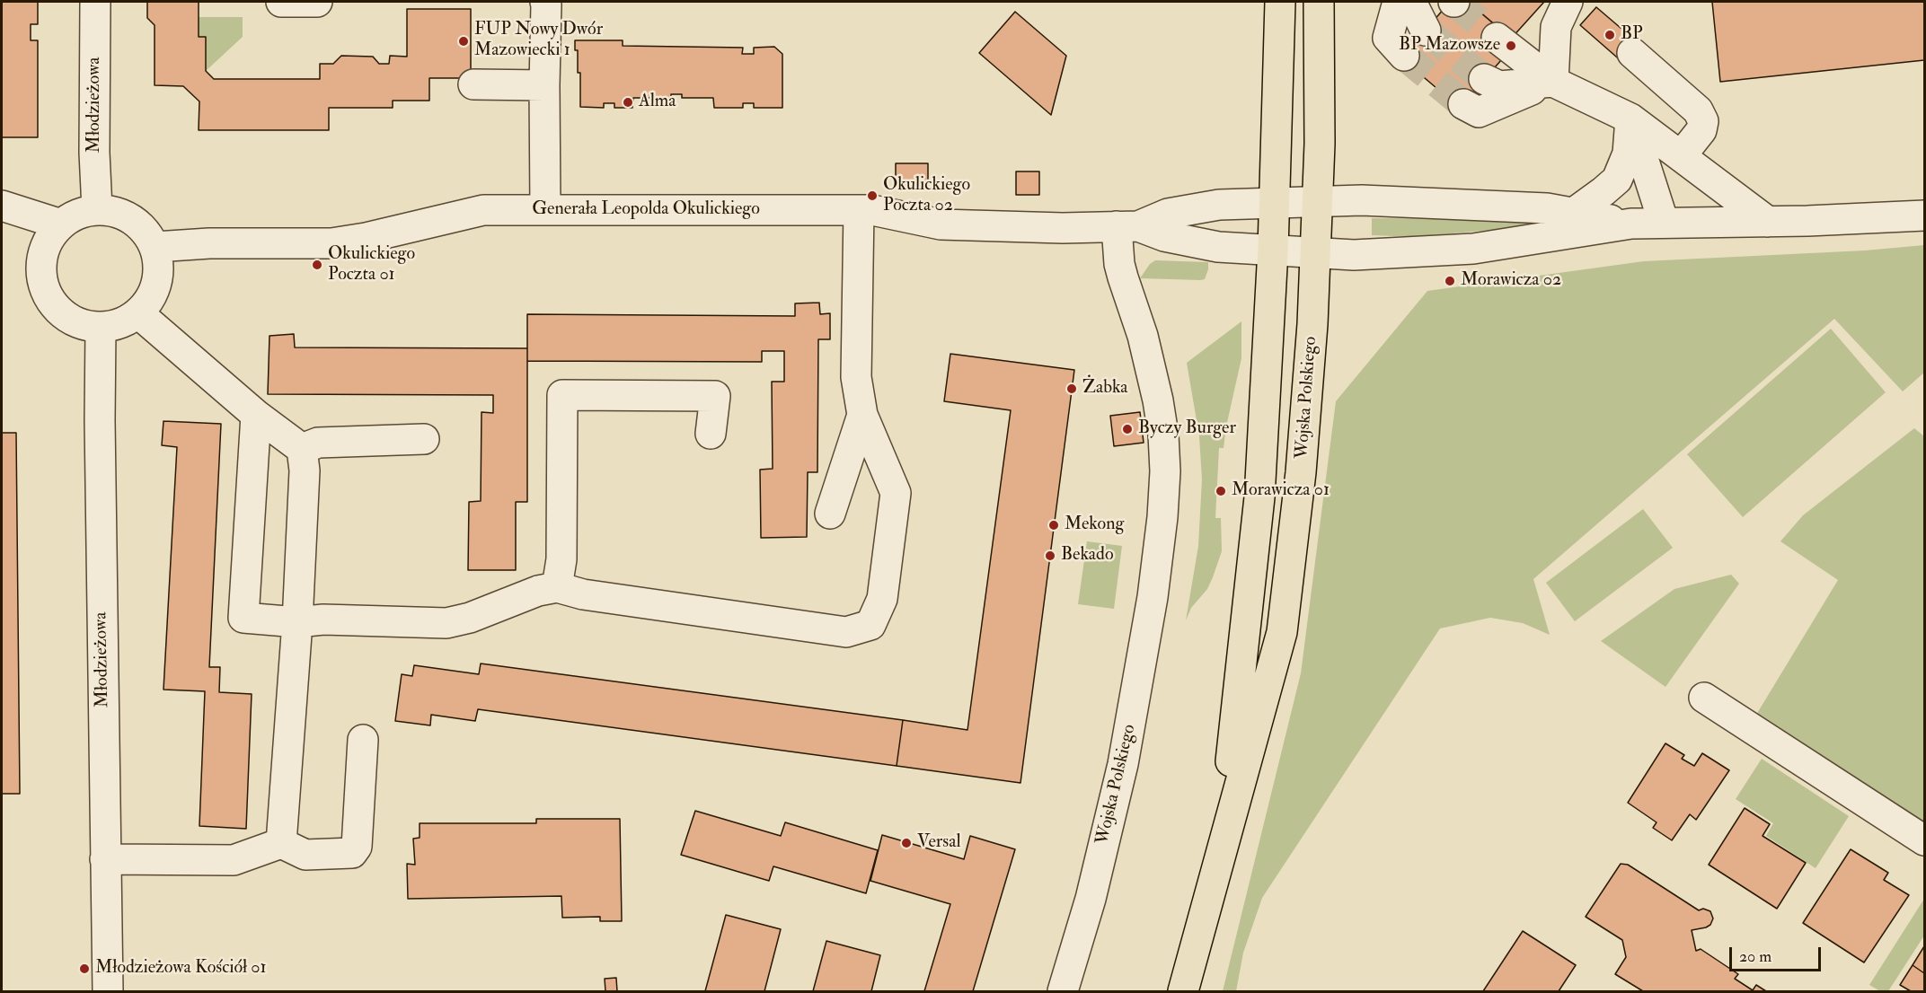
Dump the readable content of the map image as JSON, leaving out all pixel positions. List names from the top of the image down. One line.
{"streets":{"main road":["Wojska Polskiego"],"street":["Młodzieżowa","Generała Leopolda Okulickiego"]},"crossings":[["Młodzieżowa","Generała Leopolda Okulickiego"],["Generała Leopolda Okulickiego","Wojska Polskiego"]],"places":["BP","FUP Nowy Dwór Mazowiecki 1","BP Mazowsze","Alma","Okulickiego Poczta 02","Okulickiego Poczta 01","Morawicza 02","Żabka","Byczy Burger","Morawicza 01","Mekong","Bekado","Versal","Młodzieżowa Kościół 01"],"scale_bar":"20 m"}
